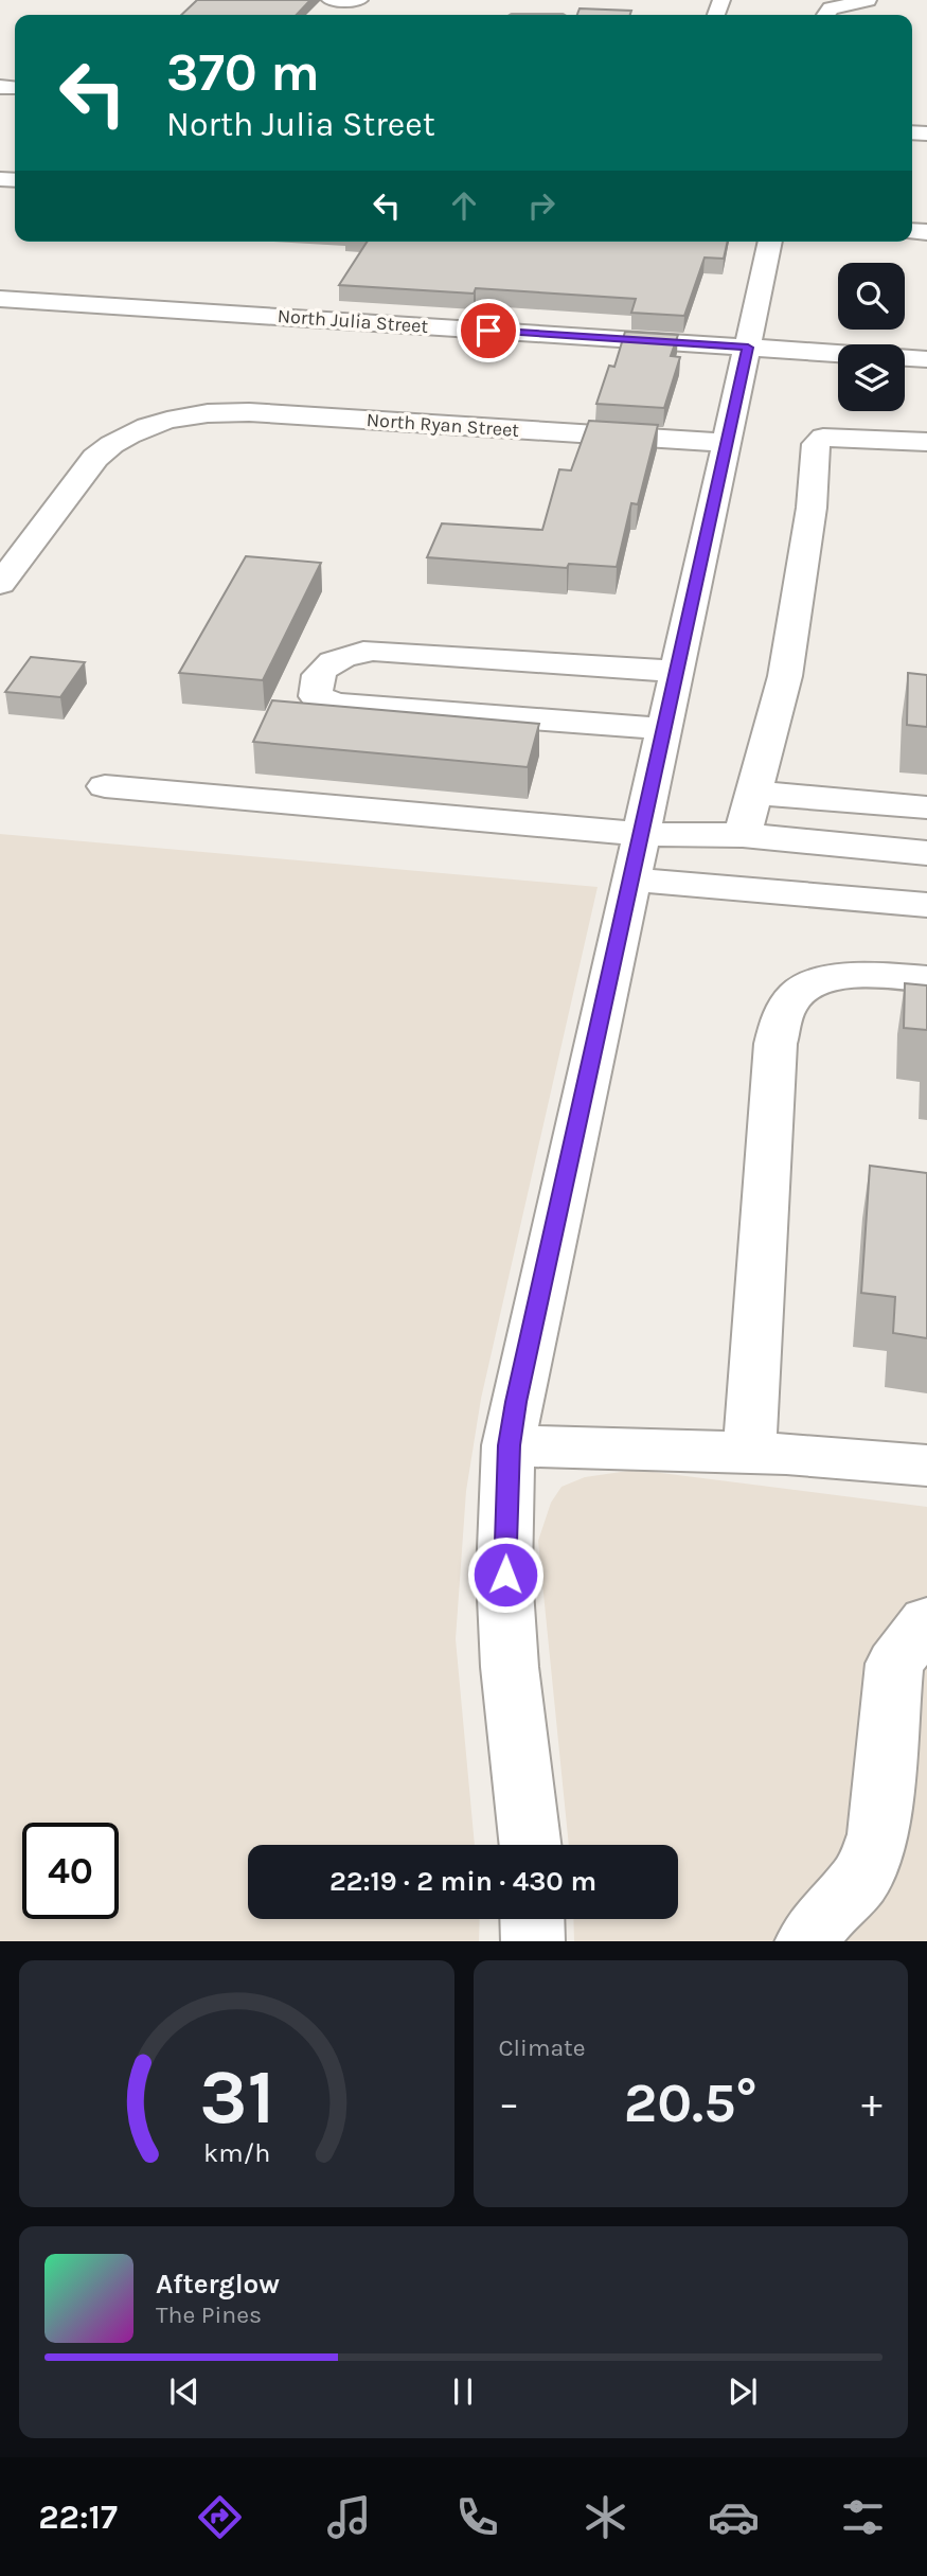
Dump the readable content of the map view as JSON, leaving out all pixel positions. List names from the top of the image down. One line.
{"streets":{"street":["North Julia Street","North Ryan Street"]},"page":{"turn":["370 m","North Julia Street"],"limit":"40","trip":"22:19 · 2 min · 430 m","tile":"Climate","heat":["−","20.5°","+"],"song":["Afterglow","The Pines"],"tabs":"22:17","gauge":["31","km/h"]}}
